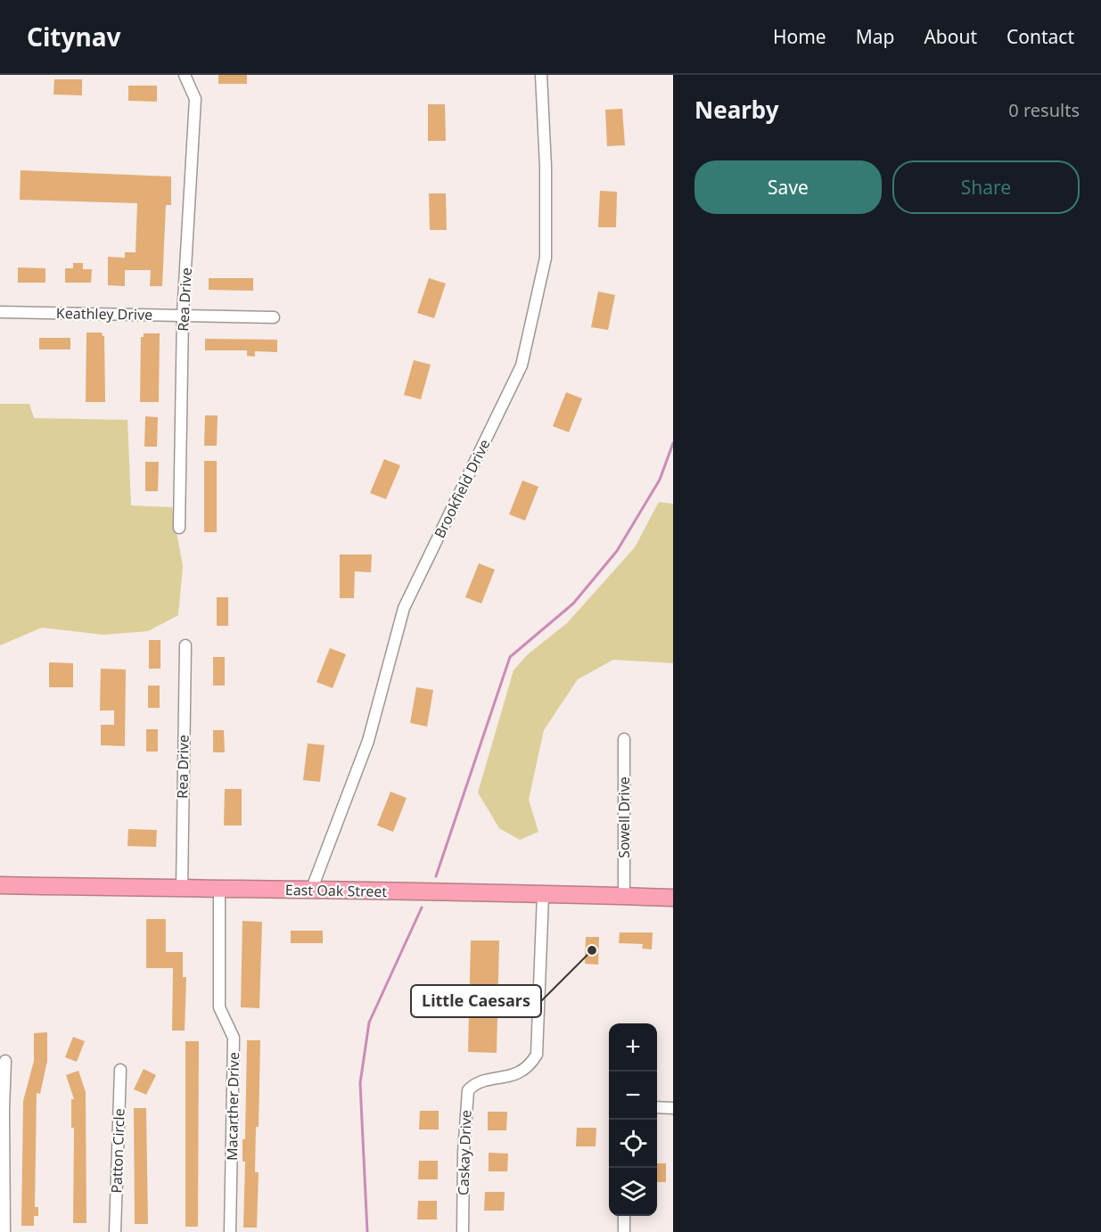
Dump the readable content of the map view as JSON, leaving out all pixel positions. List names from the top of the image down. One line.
{"streets":{"highway":["East Oak Street"],"street":["Rea Drive","Keathley Drive","Brookfield Drive","Sowell Drive","Macarther Drive","Patton Circle","Caskay Drive"]},"crossings":[["Rea Drive","Keathley Drive"],["Rea Drive","East Oak Street"],["Brookfield Drive","East Oak Street"],["Sowell Drive","East Oak Street"],["East Oak Street","Macarther Drive"],["East Oak Street","Caskay Drive"]],"places":["Little Caesars"],"page":{"header":"Citynav","nav":["Home","Map","About","Contact"],"heading":["Nearby","0 results"],"buttons":["Save","Share"],"map_buttons":["+","−"]}}
